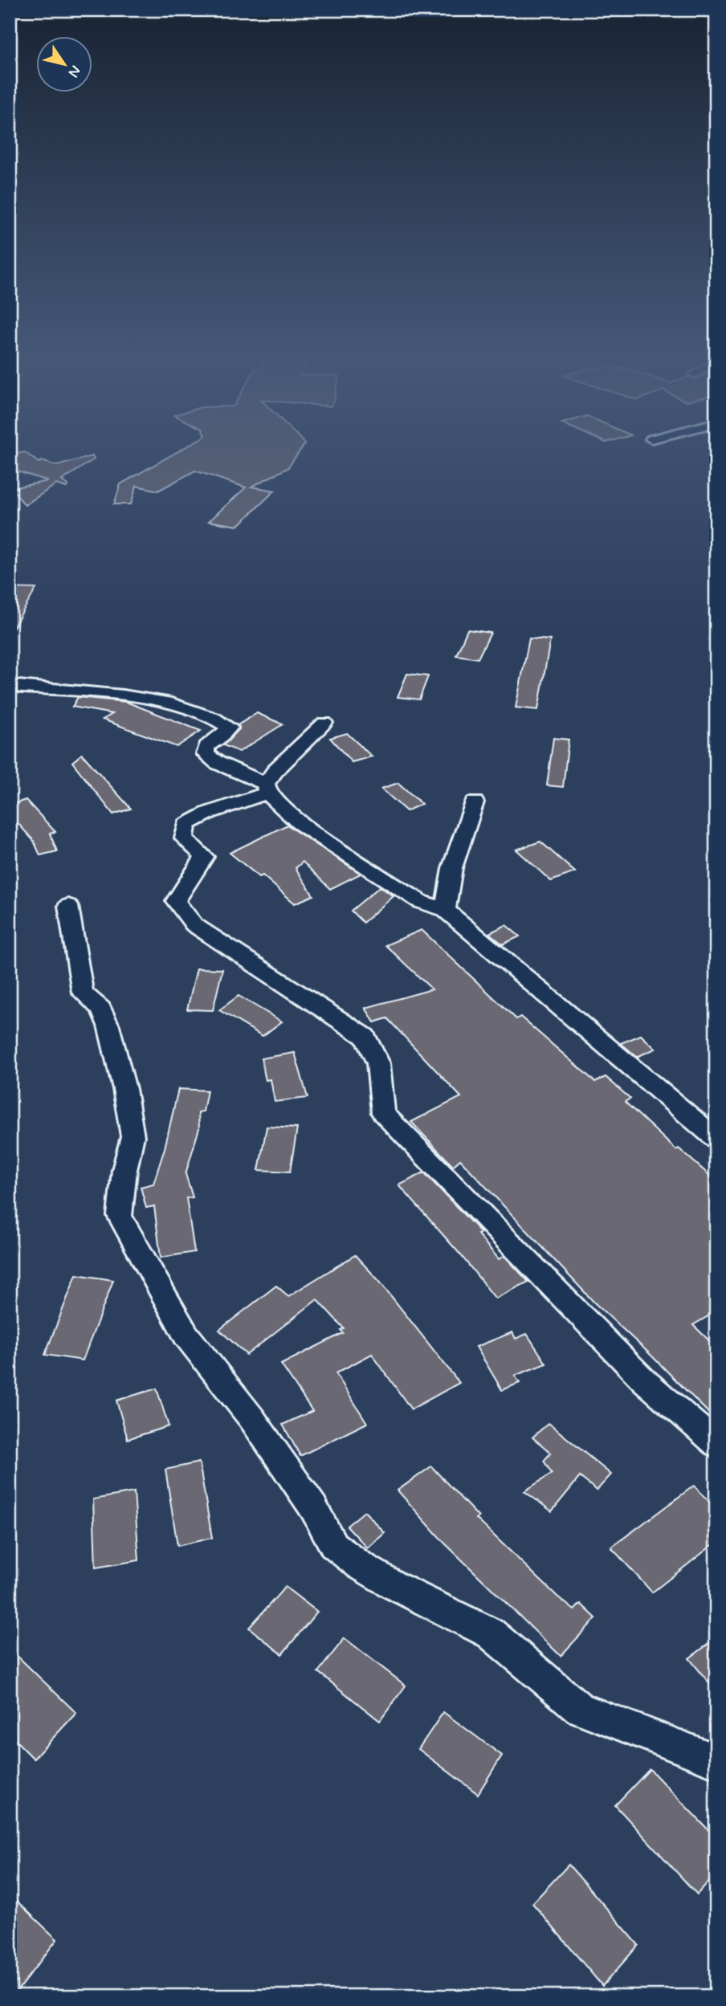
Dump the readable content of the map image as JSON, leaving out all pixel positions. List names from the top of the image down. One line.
{"north":"bottom right"}
